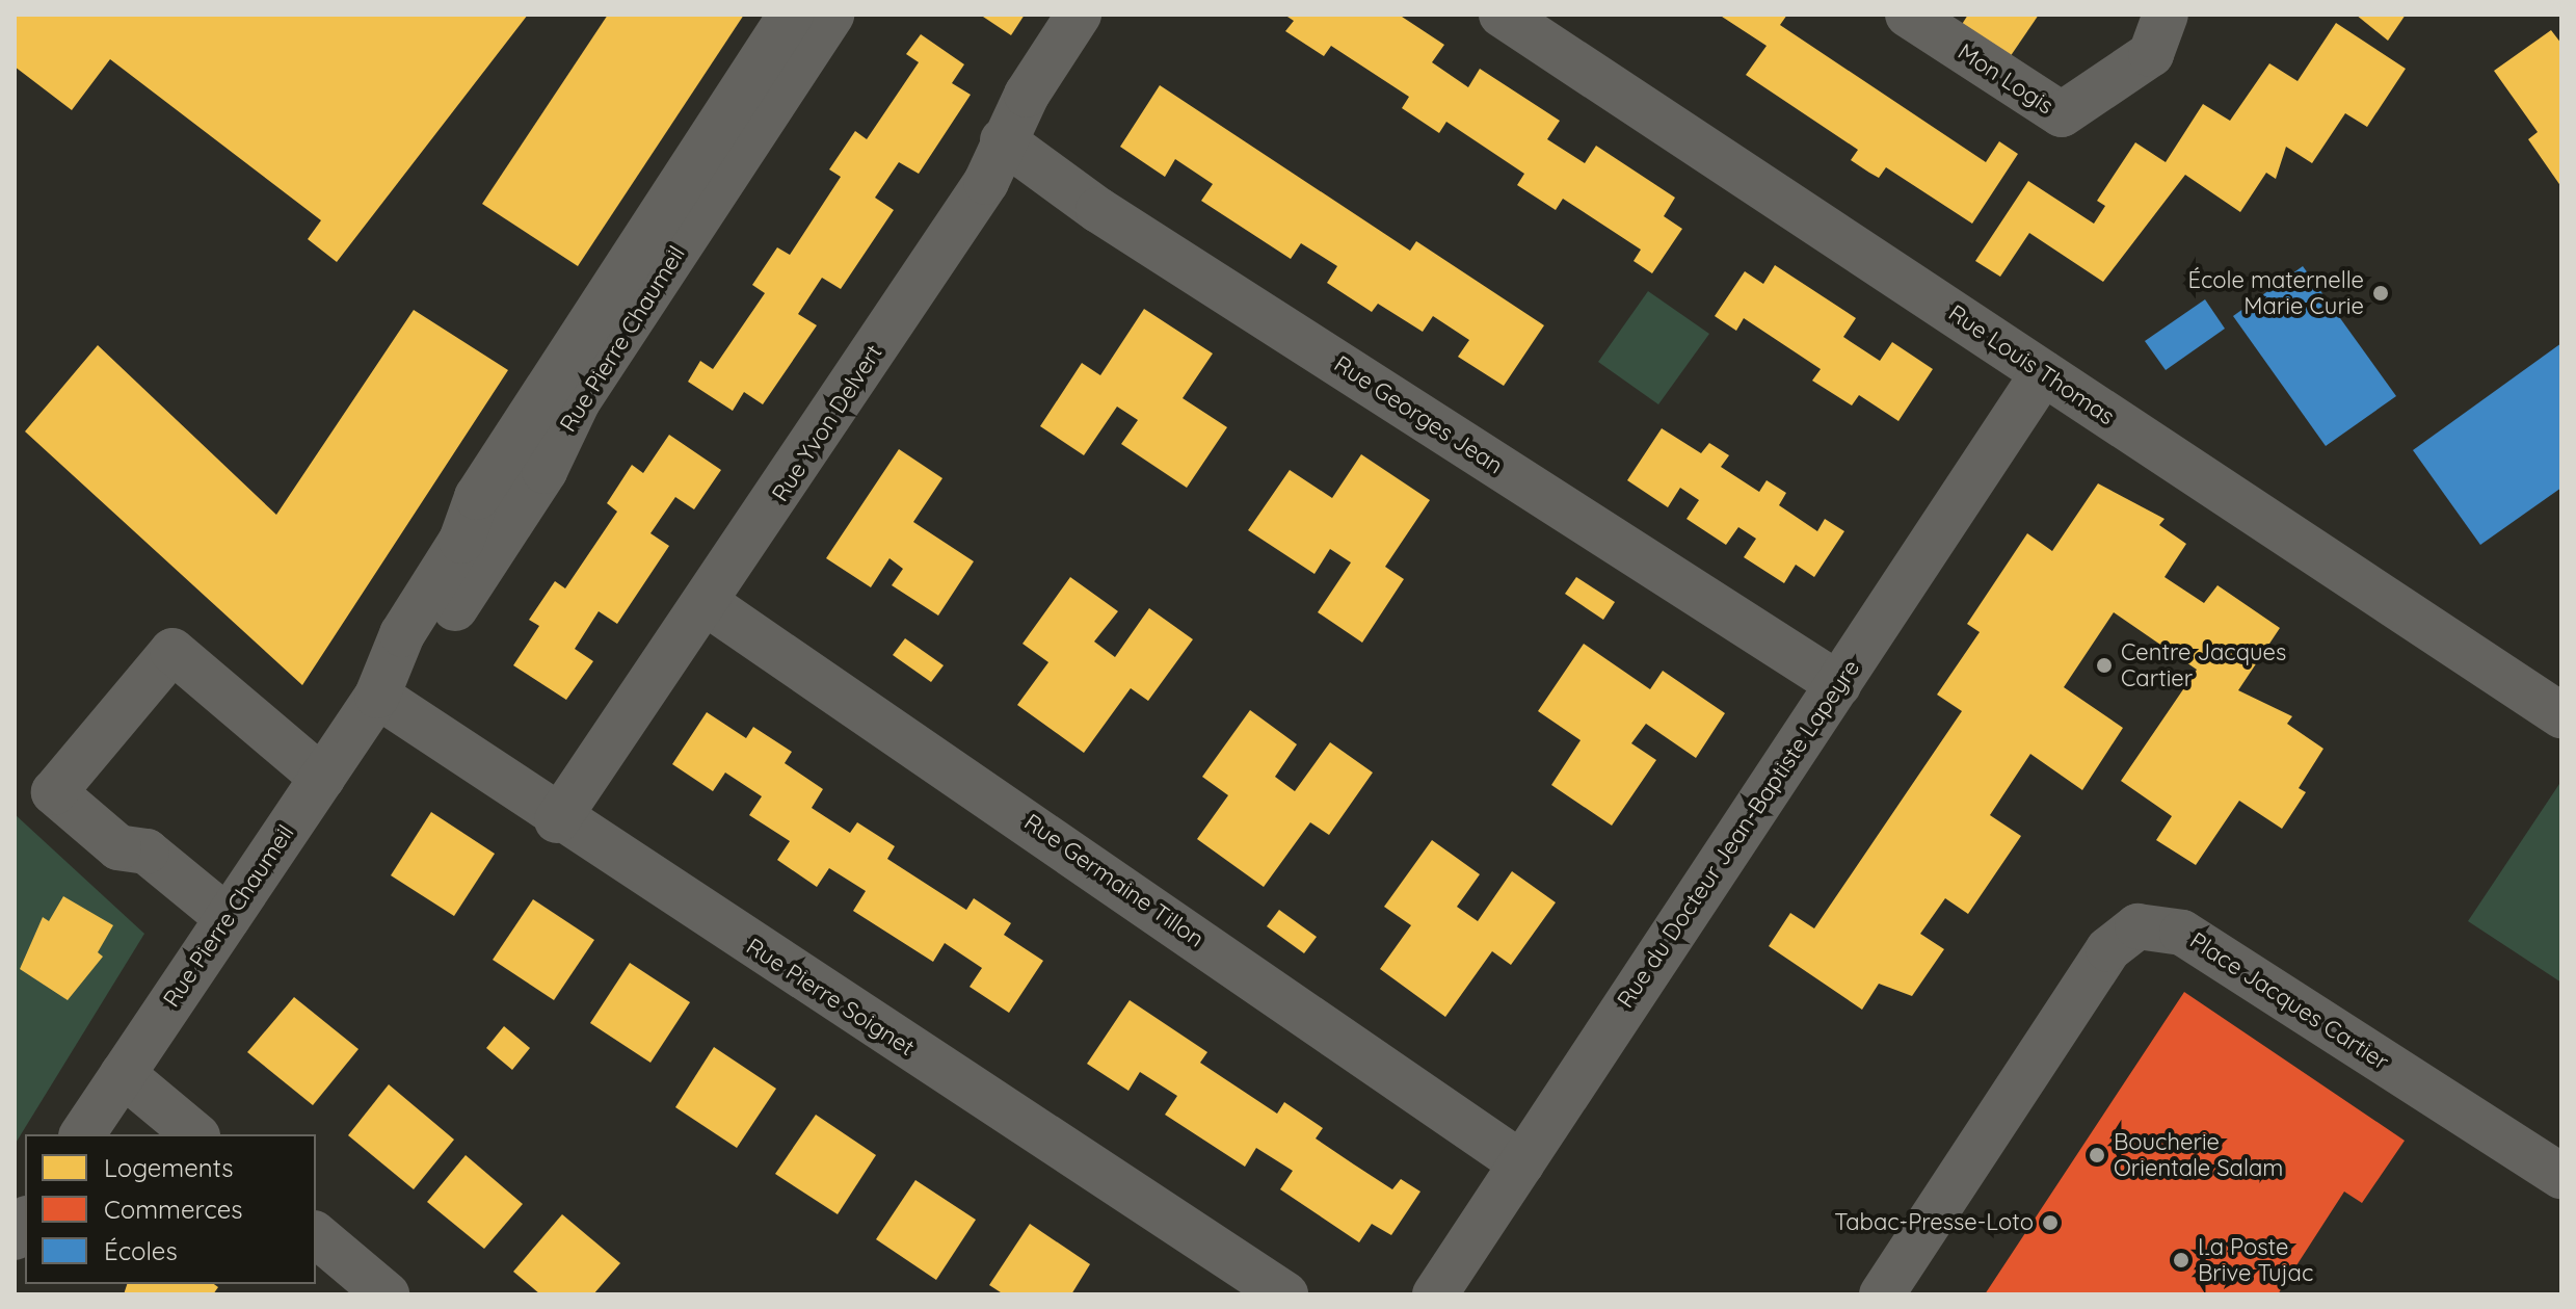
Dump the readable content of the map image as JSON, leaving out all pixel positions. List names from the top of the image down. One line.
{"streets":{"street":["Mon Logis","Rue Pierre Chaumeil","Rue Louis Thomas","Rue Georges Jean","Rue Yvon Delvert","Rue du Docteur Jean-Baptiste Lapeyre","Rue Germaine Tillon","Rue Pierre Soignet","Place Jacques Cartier"]},"crossings":[["Rue Pierre Chaumeil","Rue Pierre Soignet"],["Rue Louis Thomas","Rue du Docteur Jean-Baptiste Lapeyre"],["Rue Georges Jean","Rue Yvon Delvert"],["Rue Georges Jean","Rue du Docteur Jean-Baptiste Lapeyre"],["Rue Yvon Delvert","Rue Germaine Tillon"],["Rue Yvon Delvert","Rue Pierre Soignet"],["Rue du Docteur Jean-Baptiste Lapeyre","Rue Germaine Tillon"]],"places":["École maternelle Marie Curie","Centre Jacques Cartier","Boucherie Orientale Salam","Tabac-Presse-Loto","La Poste Brive Tujac"],"legend":["Logements","Commerces","Écoles"]}
